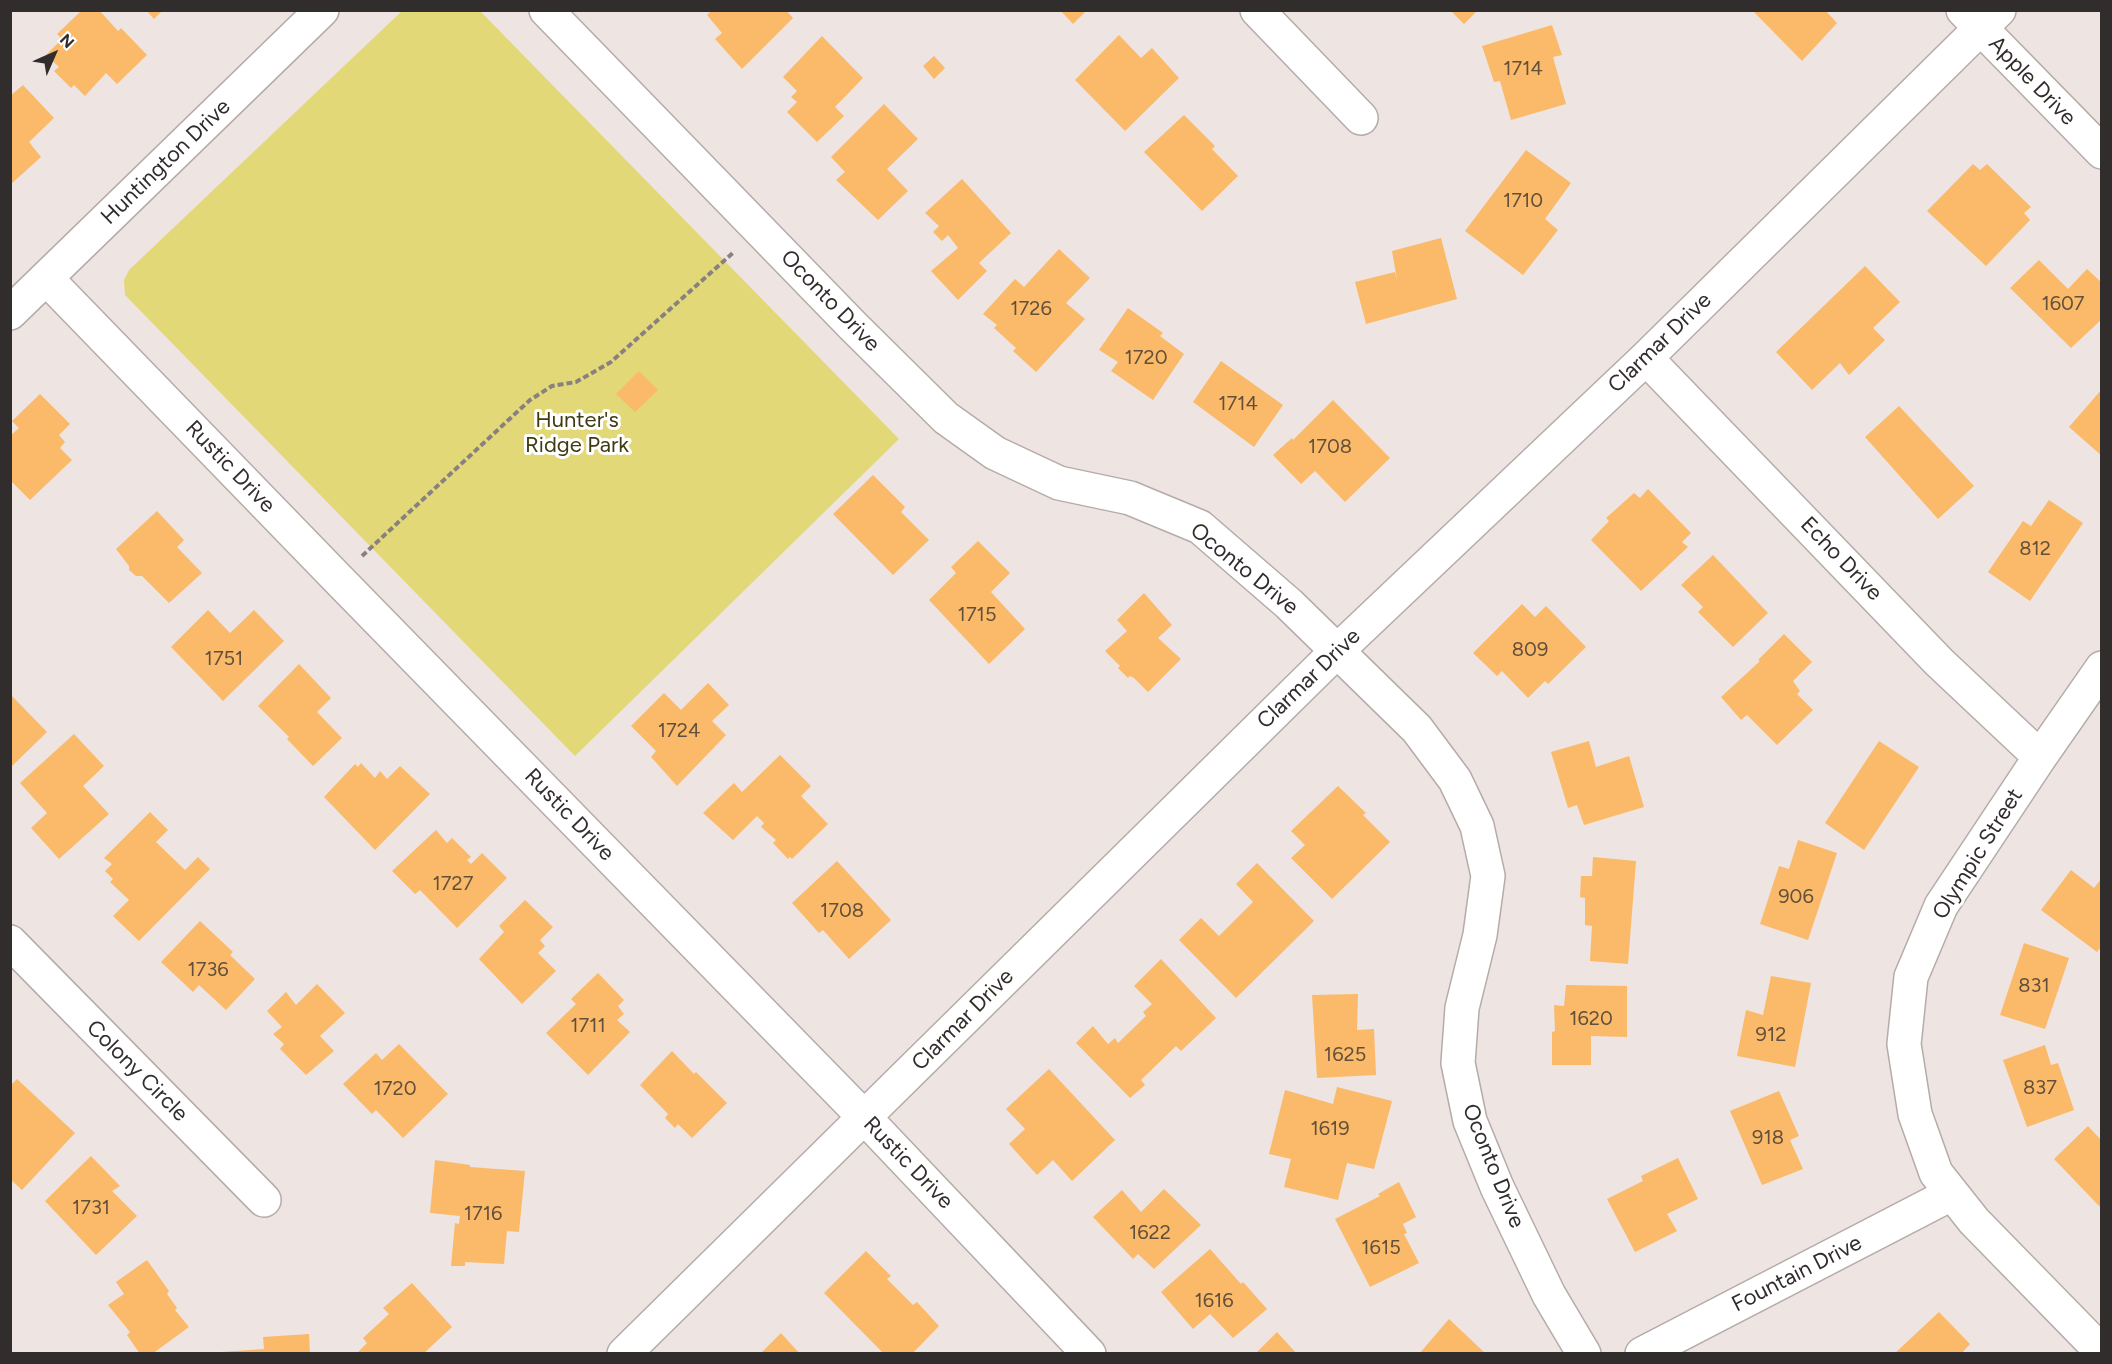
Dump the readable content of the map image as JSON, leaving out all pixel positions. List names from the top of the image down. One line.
{"streets":{"street":["Apple Drive","Huntington Drive","Oconto Drive","Clarmar Drive","Rustic Drive","Echo Drive","Olympic Street","Colony Circle","Fountain Drive"]},"crossings":[["Apple Drive","Clarmar Drive"],["Huntington Drive","Rustic Drive"],["Oconto Drive","Clarmar Drive"],["Clarmar Drive","Rustic Drive"],["Clarmar Drive","Echo Drive"],["Echo Drive","Olympic Street"],["Olympic Street","Fountain Drive"]],"parks":["Hunter's Ridge Park"],"house_numbers":["1714","1710","1607","1726","1720","1714","1708","812","1715","809","1751","1724","1727","906","1708","1736","831","1620","1711","912","1625","837","1720","1619","918","1731","1716","1622","1615","1616"],"north":"top right"}
